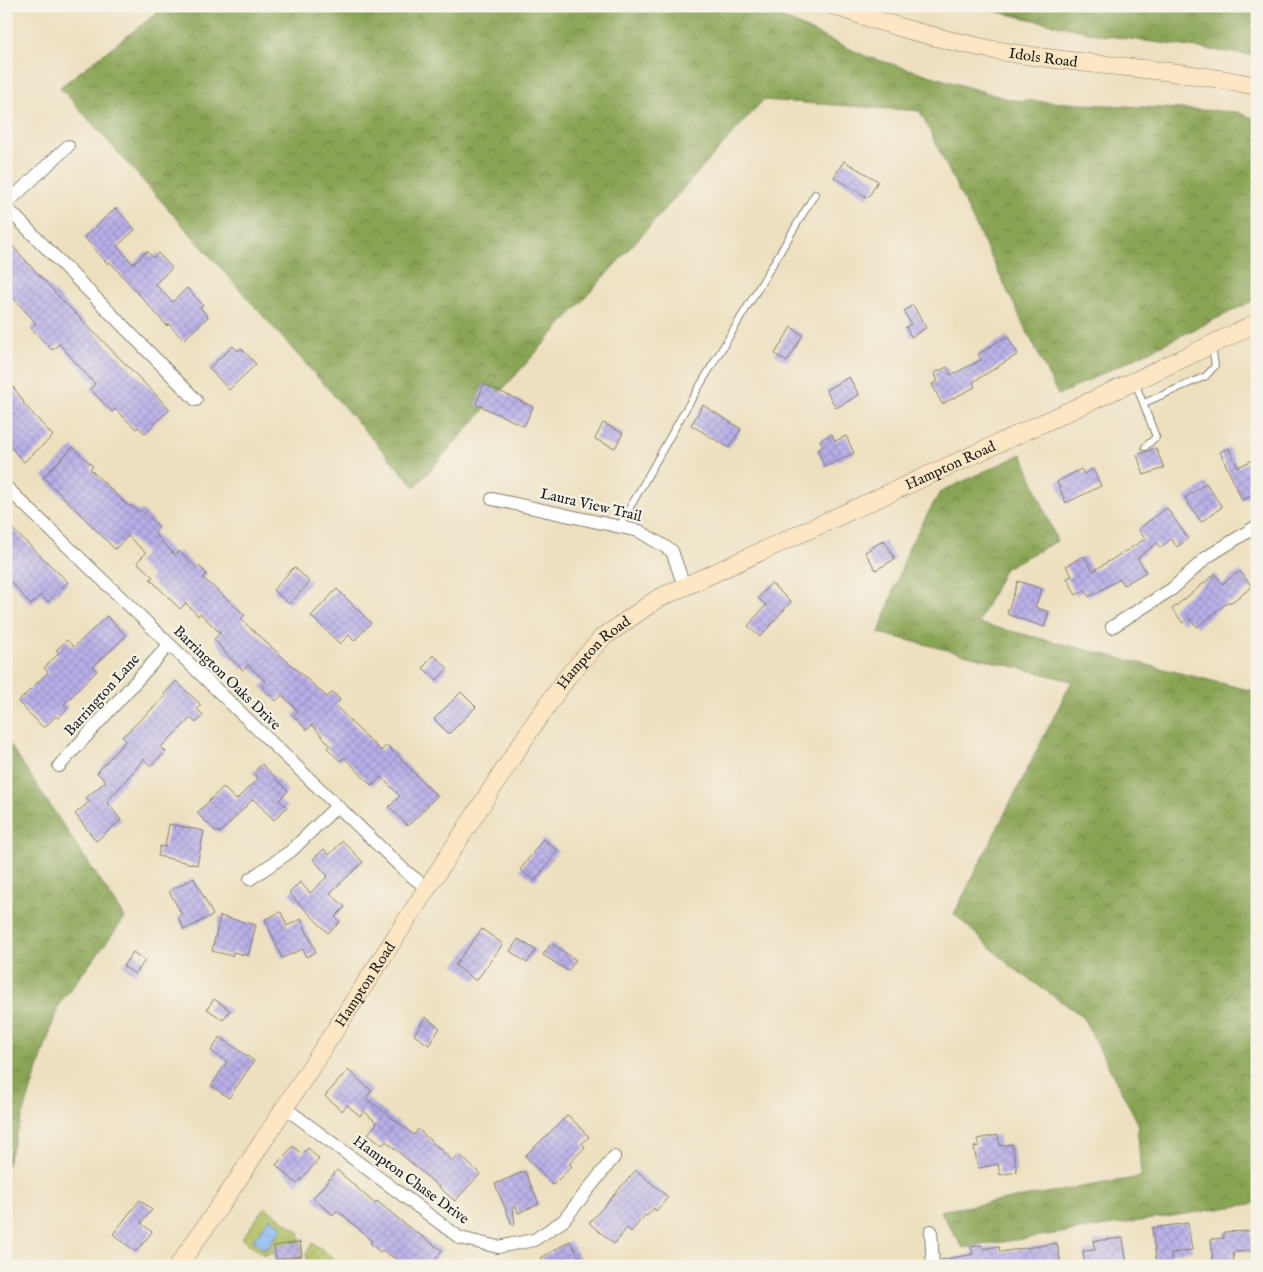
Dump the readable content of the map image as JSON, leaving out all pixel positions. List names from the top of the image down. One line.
{"streets":{"main road":["Idols Road","Hampton Road"],"street":["Laura View Trail","Barrington Oaks Drive","Barrington Lane","Hampton Chase Drive"]},"crossings":[["Hampton Road","Laura View Trail"],["Hampton Road","Barrington Oaks Drive"],["Hampton Road","Hampton Chase Drive"],["Barrington Oaks Drive","Barrington Lane"]]}
